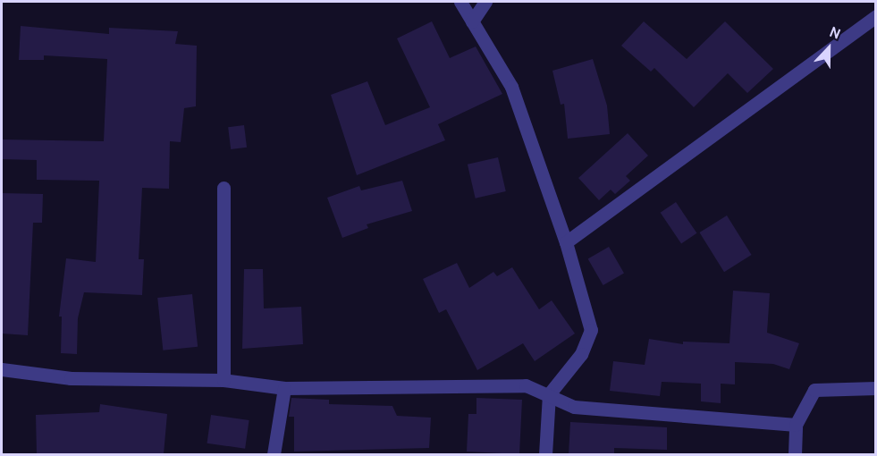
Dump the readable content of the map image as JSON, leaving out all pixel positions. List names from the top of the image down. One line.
{"north":"top"}
